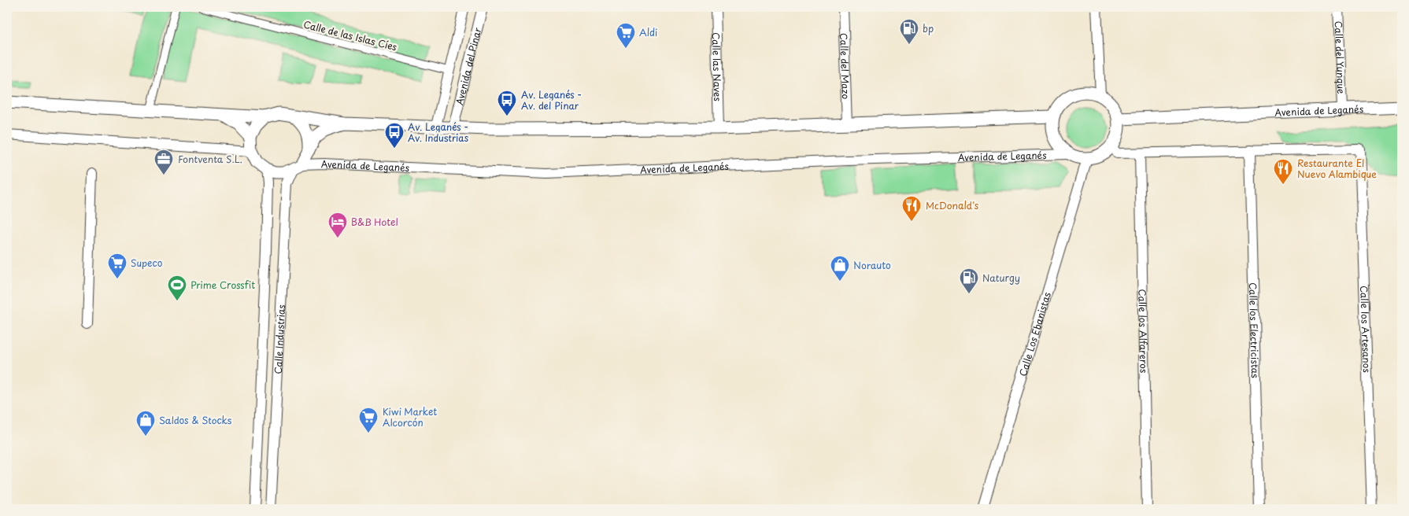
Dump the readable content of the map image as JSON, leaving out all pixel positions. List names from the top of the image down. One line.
{"streets":{"street":["Calle de las Islas Cíes","Calle del Yunque","Calle del Mazo","Avenida del Pinar","Calle las Naves","Avenida de Leganés","Calle los Artesanos","Calle los Electricistas","Calle los Alfareros","Calle Los Ebanistas","Calle Industrias"]},"crossings":[["Calle de las Islas Cíes","Avenida del Pinar"],["Calle del Yunque","Avenida de Leganés"],["Calle del Mazo","Avenida de Leganés"],["Avenida del Pinar","Avenida de Leganés"],["Calle las Naves","Avenida de Leganés"],["Avenida de Leganés","Calle Los Ebanistas"],["Avenida de Leganés","Calle Industrias"],["Calle los Artesanos","Calle los Electricistas"]],"places":{"fuel station":["bp","Naturgy"],"supermarket":["Aldi","Supeco","Kiwi Market Alcorcón"],"bus stop":["Av. Leganés - Av. del Pinar","Av. Leganés - Av. Industrias"],"office":["Fontventa S.L."],"restaurant":["Restaurante El Nuevo Alambique","McDonald's"],"hotel":["B&B Hotel"],"shop":["Norauto","Saldos & Stocks"],"sports":["Prime Crossfit"]}}
